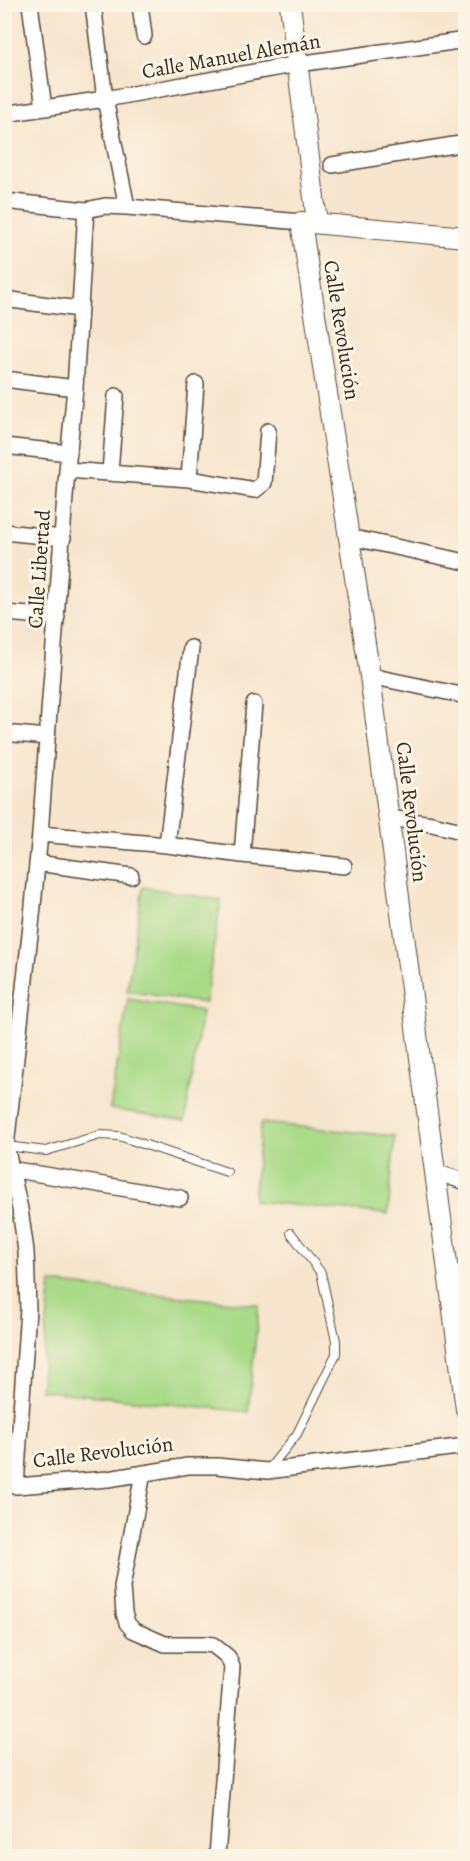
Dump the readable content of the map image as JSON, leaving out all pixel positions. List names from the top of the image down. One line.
{"streets":{"street":["Calle Manuel Alemán","Calle Revolución","Calle Libertad"]},"crossings":[["Calle Manuel Alemán","Calle Revolución"],["Calle Revolución","Calle Libertad"]]}
